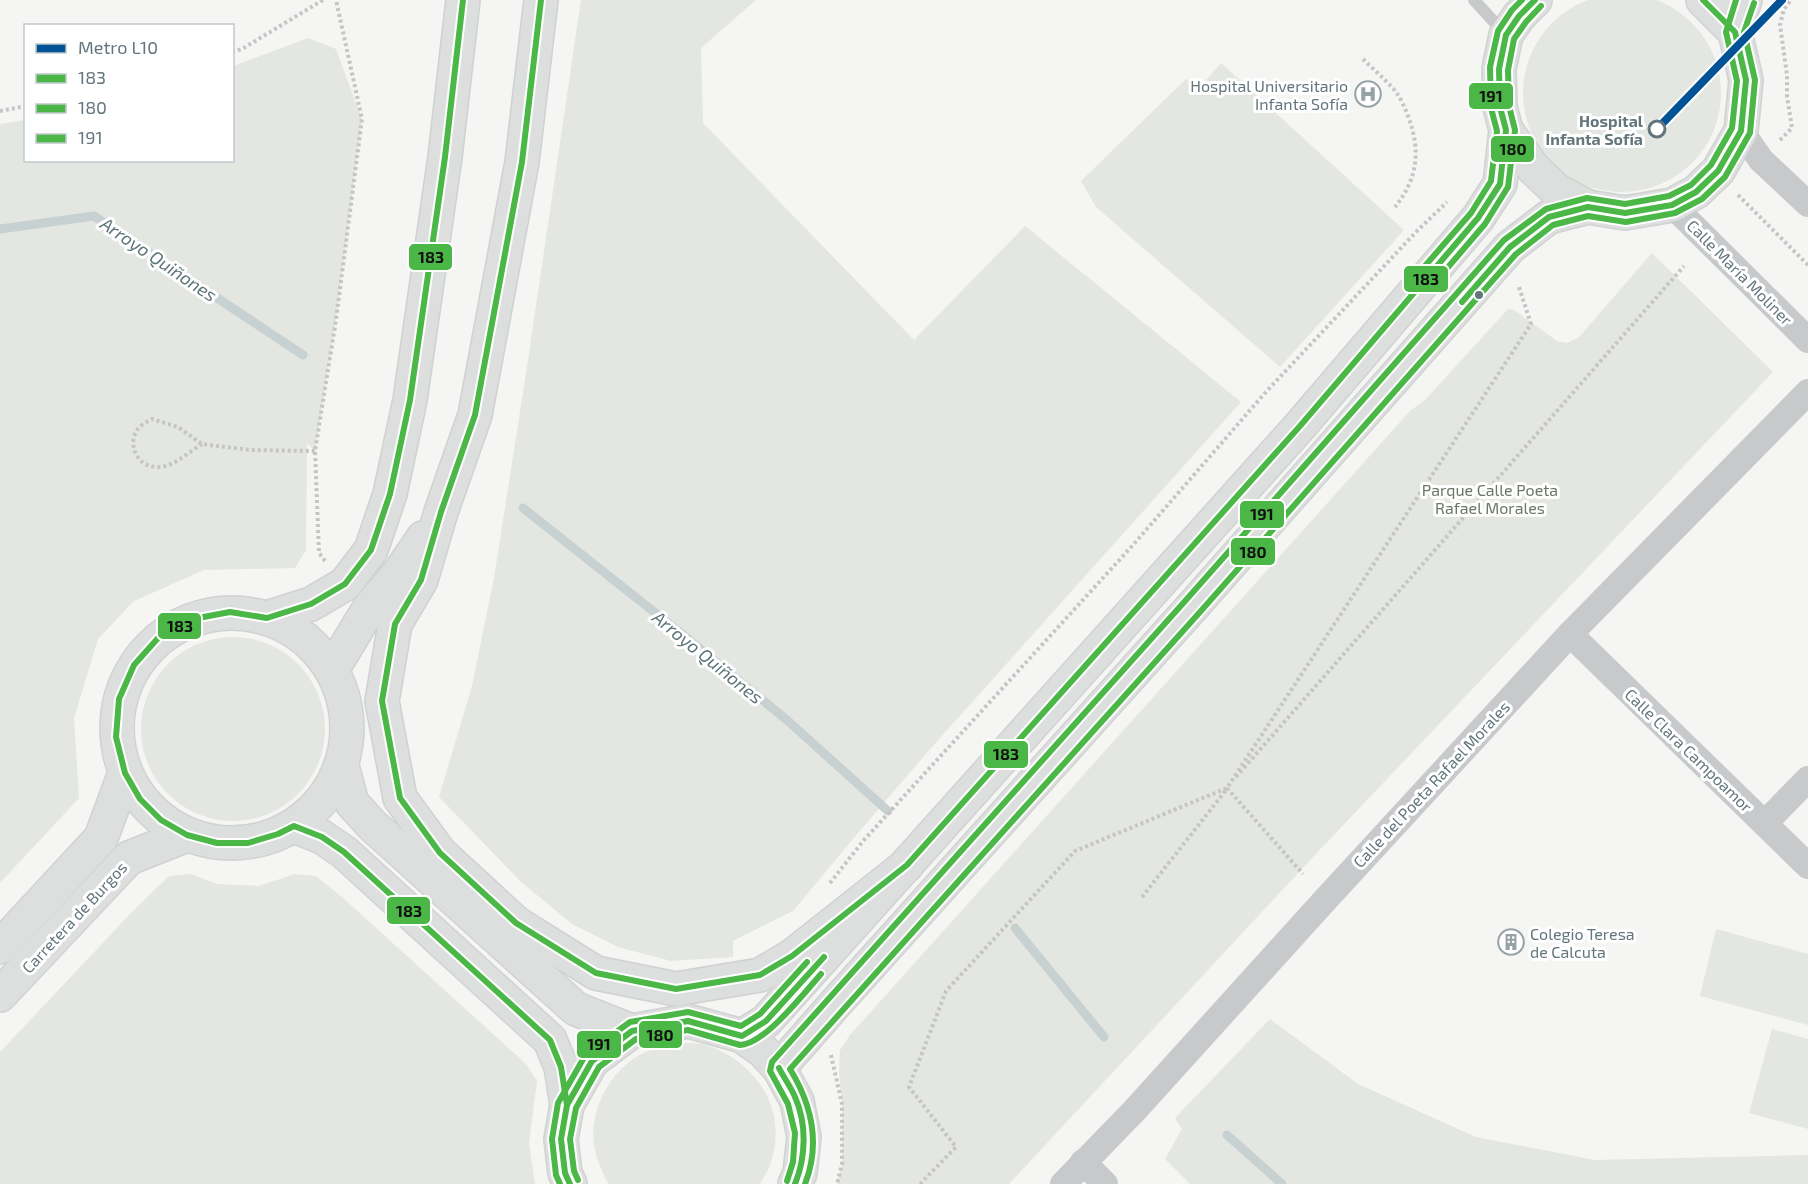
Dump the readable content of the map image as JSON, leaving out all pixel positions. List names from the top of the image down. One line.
{"streets":{"main road":["Carretera de Burgos"],"street":["Calle María Moliner","Calle Clara Campoamor","Calle del Poeta Rafael Morales"]},"crossings":[["Calle Clara Campoamor","Calle del Poeta Rafael Morales"]],"water":["Arroyo Quiñones"],"parks":["Parque Calle Poeta Rafael Morales"],"places":{"hospital":["Hospital Universitario Infanta Sofía"],"other":["Hospital Infanta Sofía"],"building":["Colegio Teresa de Calcuta"]},"lines":["metro line L10","transit line 183","transit line 191","transit line 180"],"legend":["Metro L10","183","180","191"]}
